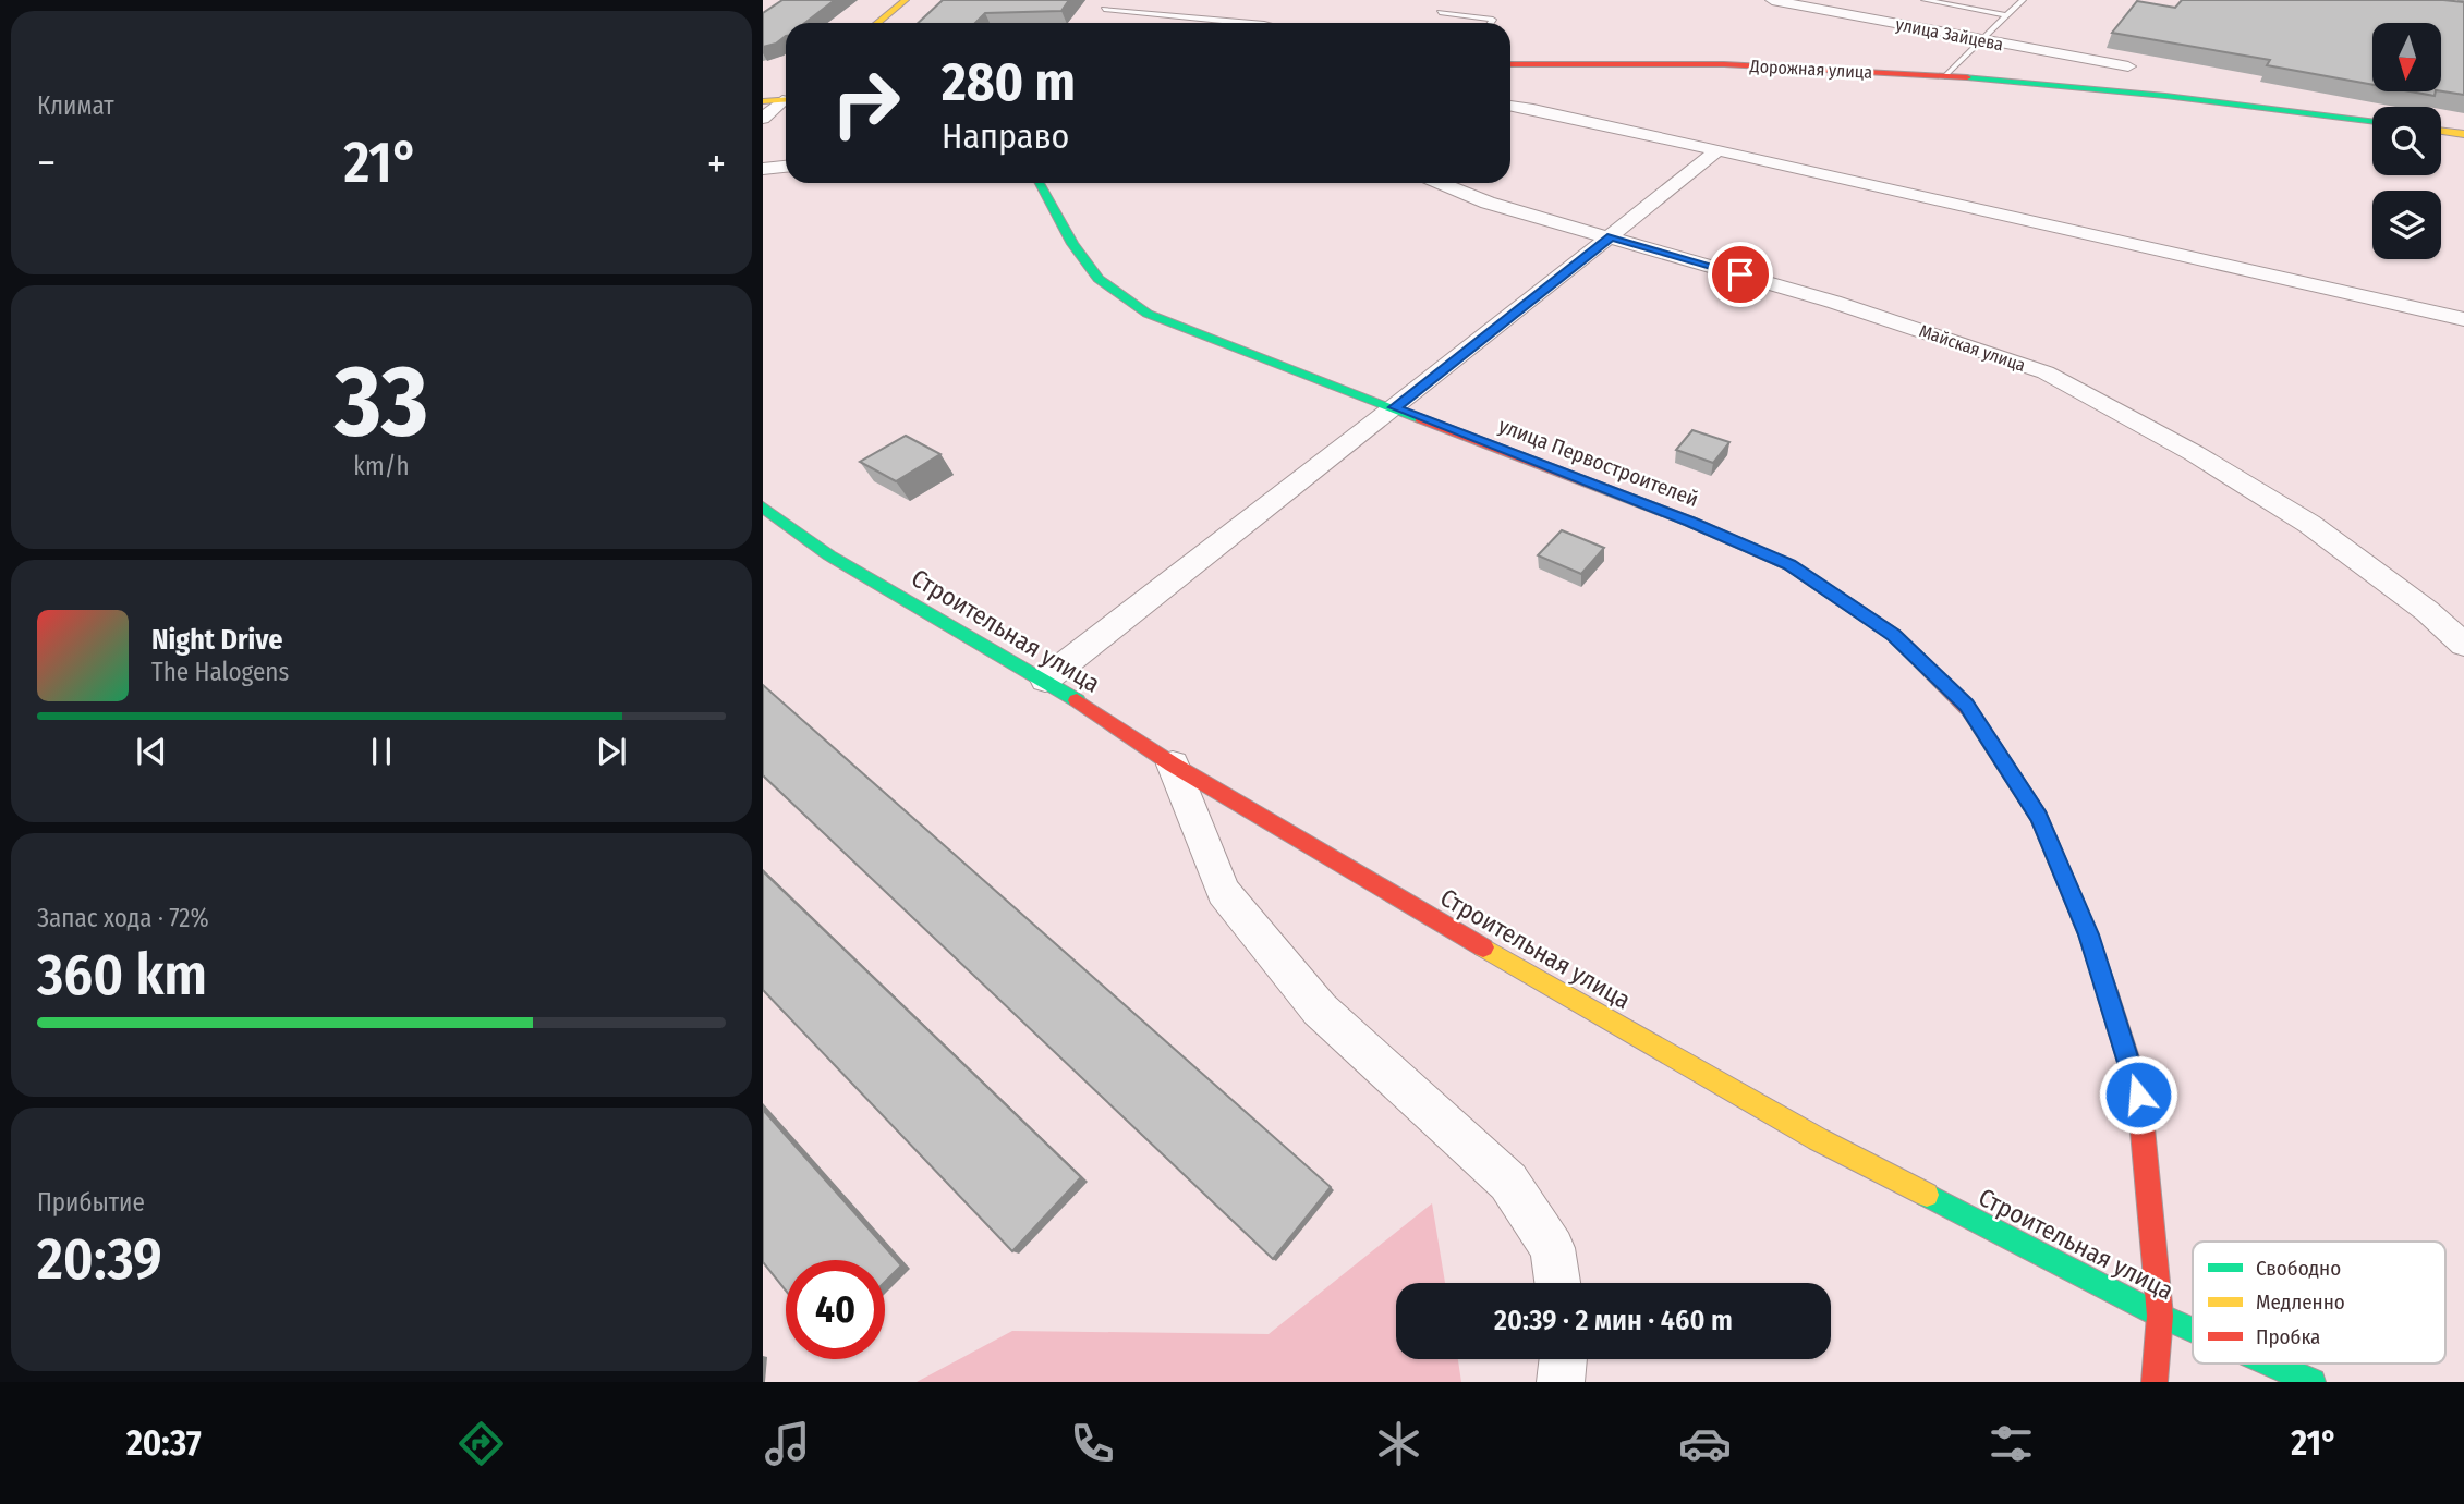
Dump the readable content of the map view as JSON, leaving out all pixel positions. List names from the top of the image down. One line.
{"streets":{"street":["улица Зайцева","Дорожная улица","Майская улица","улица Первостроителей","Строительная улица"]},"crossings":[["улица Первостроителей","Строительная улица"]],"legend":["Свободно","Медленно","Пробка"],"north":"bottom","page":{"tile":["Климат",["33","km/h"],["Запас хода · 72%","360 km"],["Прибытие","20:39"]],"turn":["280 m","Направо"],"heat":["−","21°","+"],"song":["Night Drive","The Halogens"],"limit":"40","trip":"20:39 · 2 мин · 460 m","tabs":["20:37","21°"]}}
